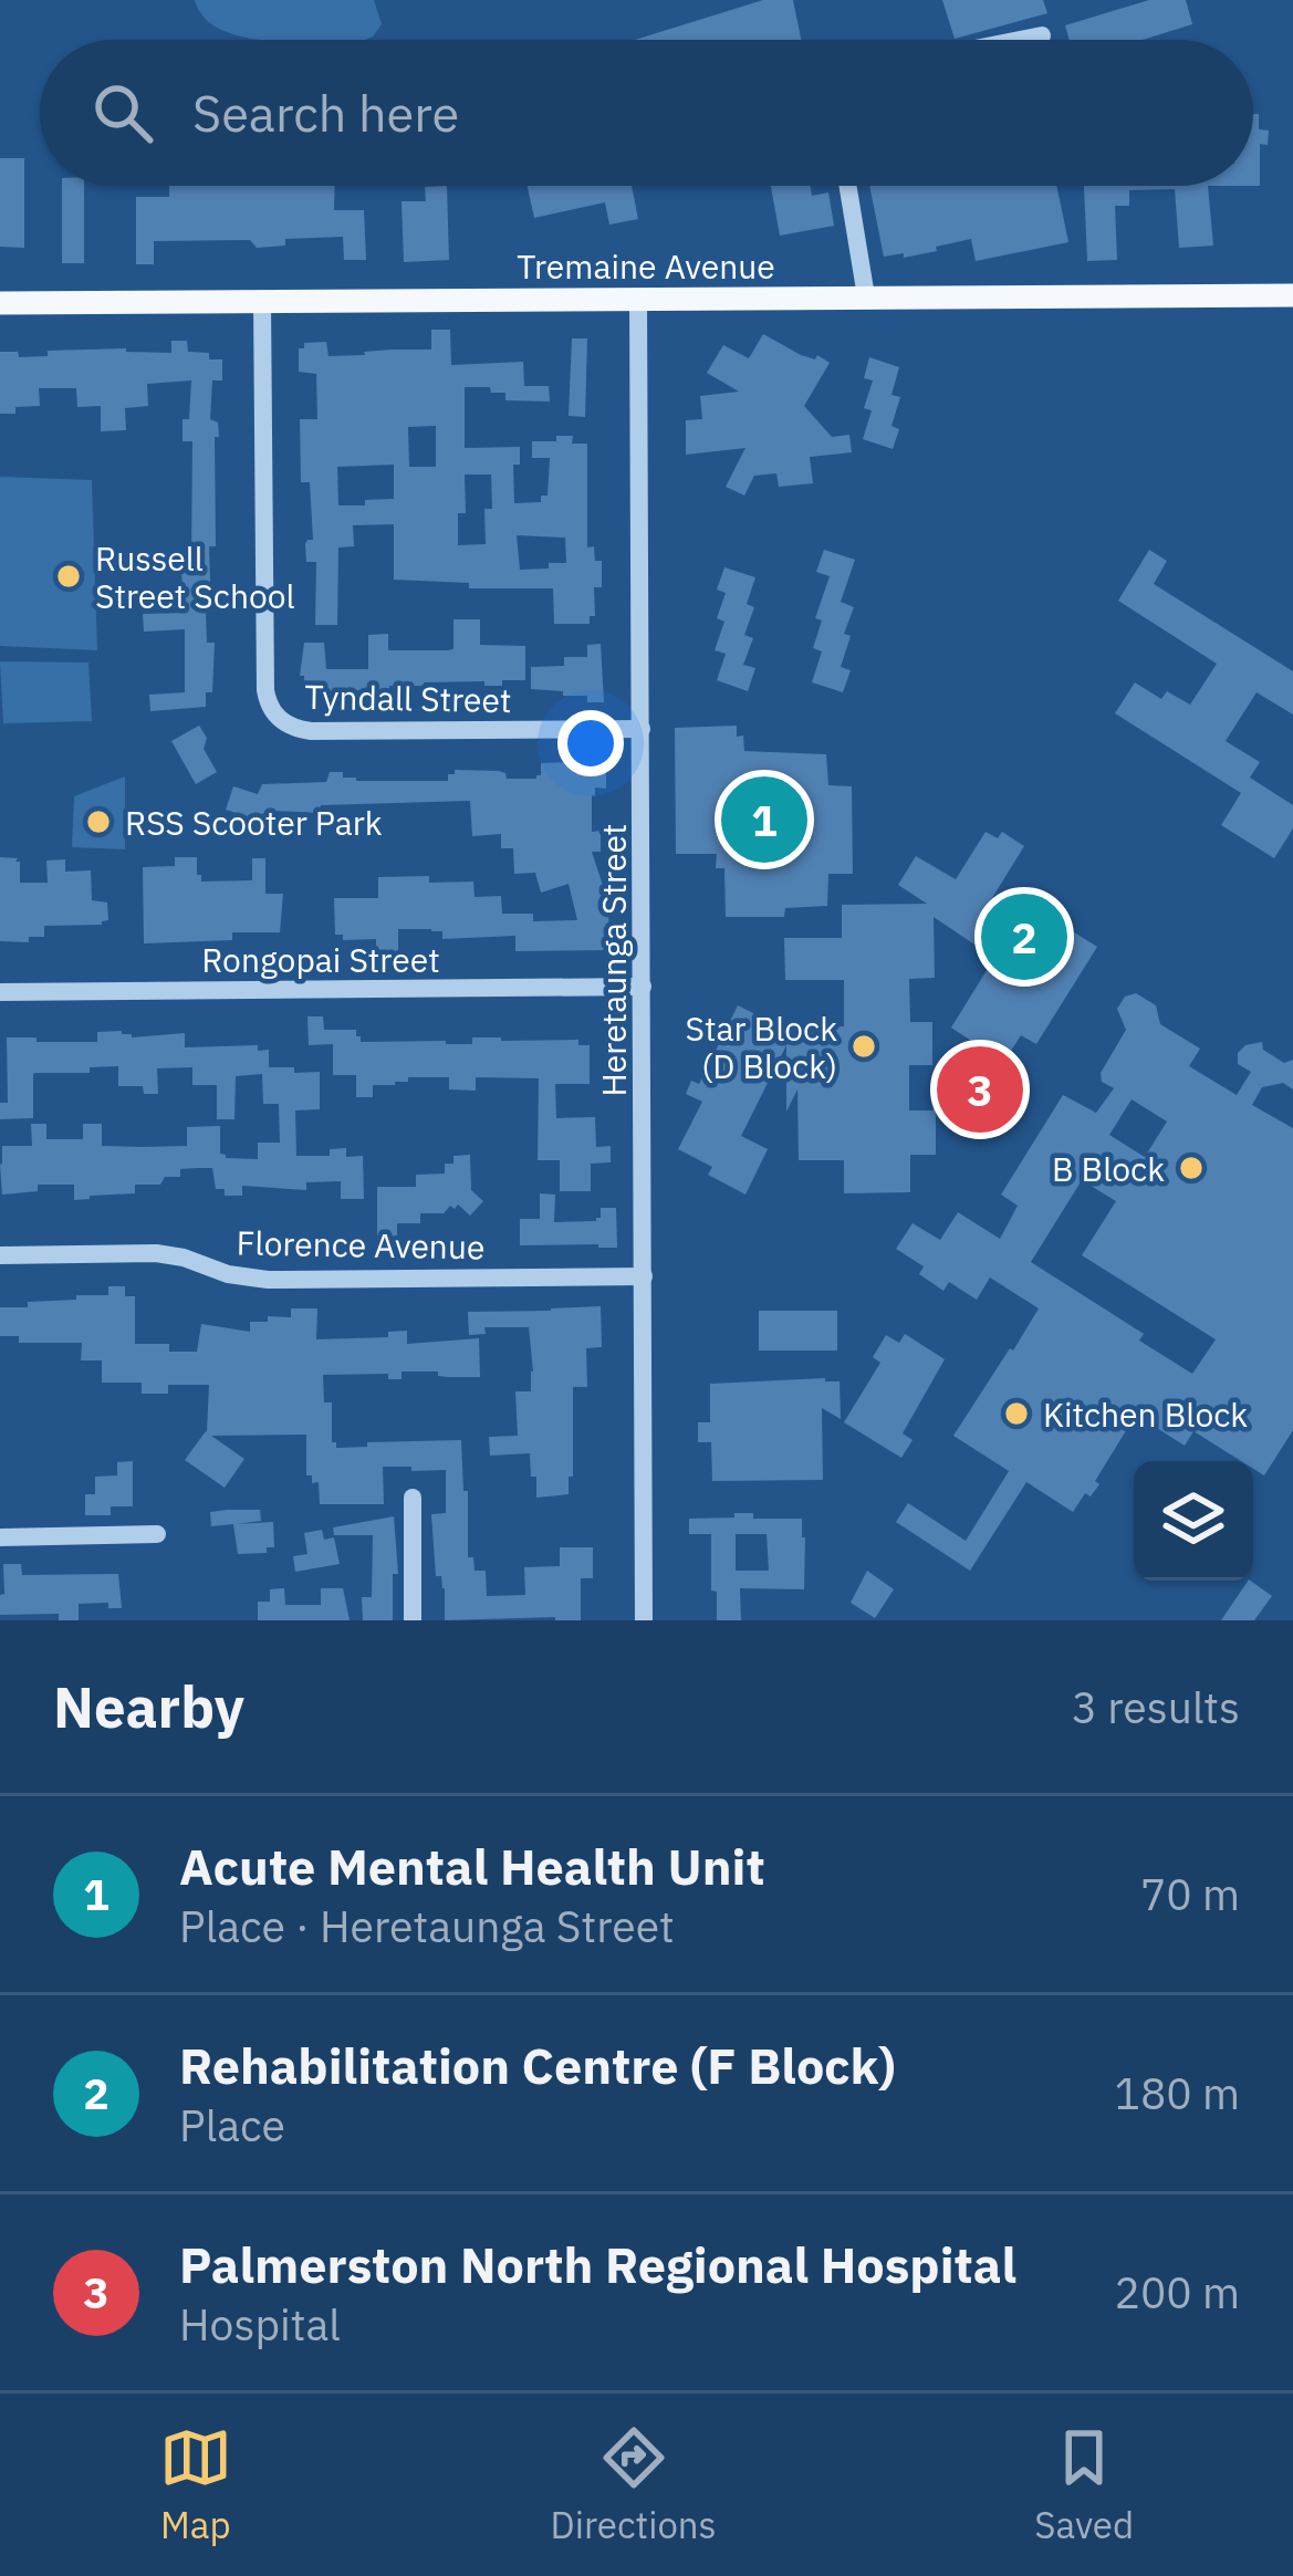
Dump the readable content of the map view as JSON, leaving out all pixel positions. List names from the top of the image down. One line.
{"streets":{"main road":["Tremaine Avenue"],"street":["Tyndall Street","Rongopai Street","Heretaunga Street","Florence Avenue"]},"crossings":[["Tremaine Avenue","Tyndall Street"],["Tremaine Avenue","Heretaunga Street"],["Tyndall Street","Heretaunga Street"],["Rongopai Street","Heretaunga Street"],["Heretaunga Street","Florence Avenue"]],"places":["Russell Street School","RSS Scooter Park","Star Block (D Block)","B Block","Kitchen Block"],"page":{"search":"Search here","pins":["1","2","3"],"heading":["Nearby","3 results"],"list":[{"mark":"1","name":"Acute Mental Health Unit","note":"Place · Heretaunga Street","value":"70 m"},{"mark":"2","name":"Rehabilitation Centre (F Block)","note":"Place","value":"180 m"},{"mark":"3","name":"Palmerston North Regional Hospital","note":"Hospital","value":"200 m"}],"nav":["Map","Directions","Saved"]}}
